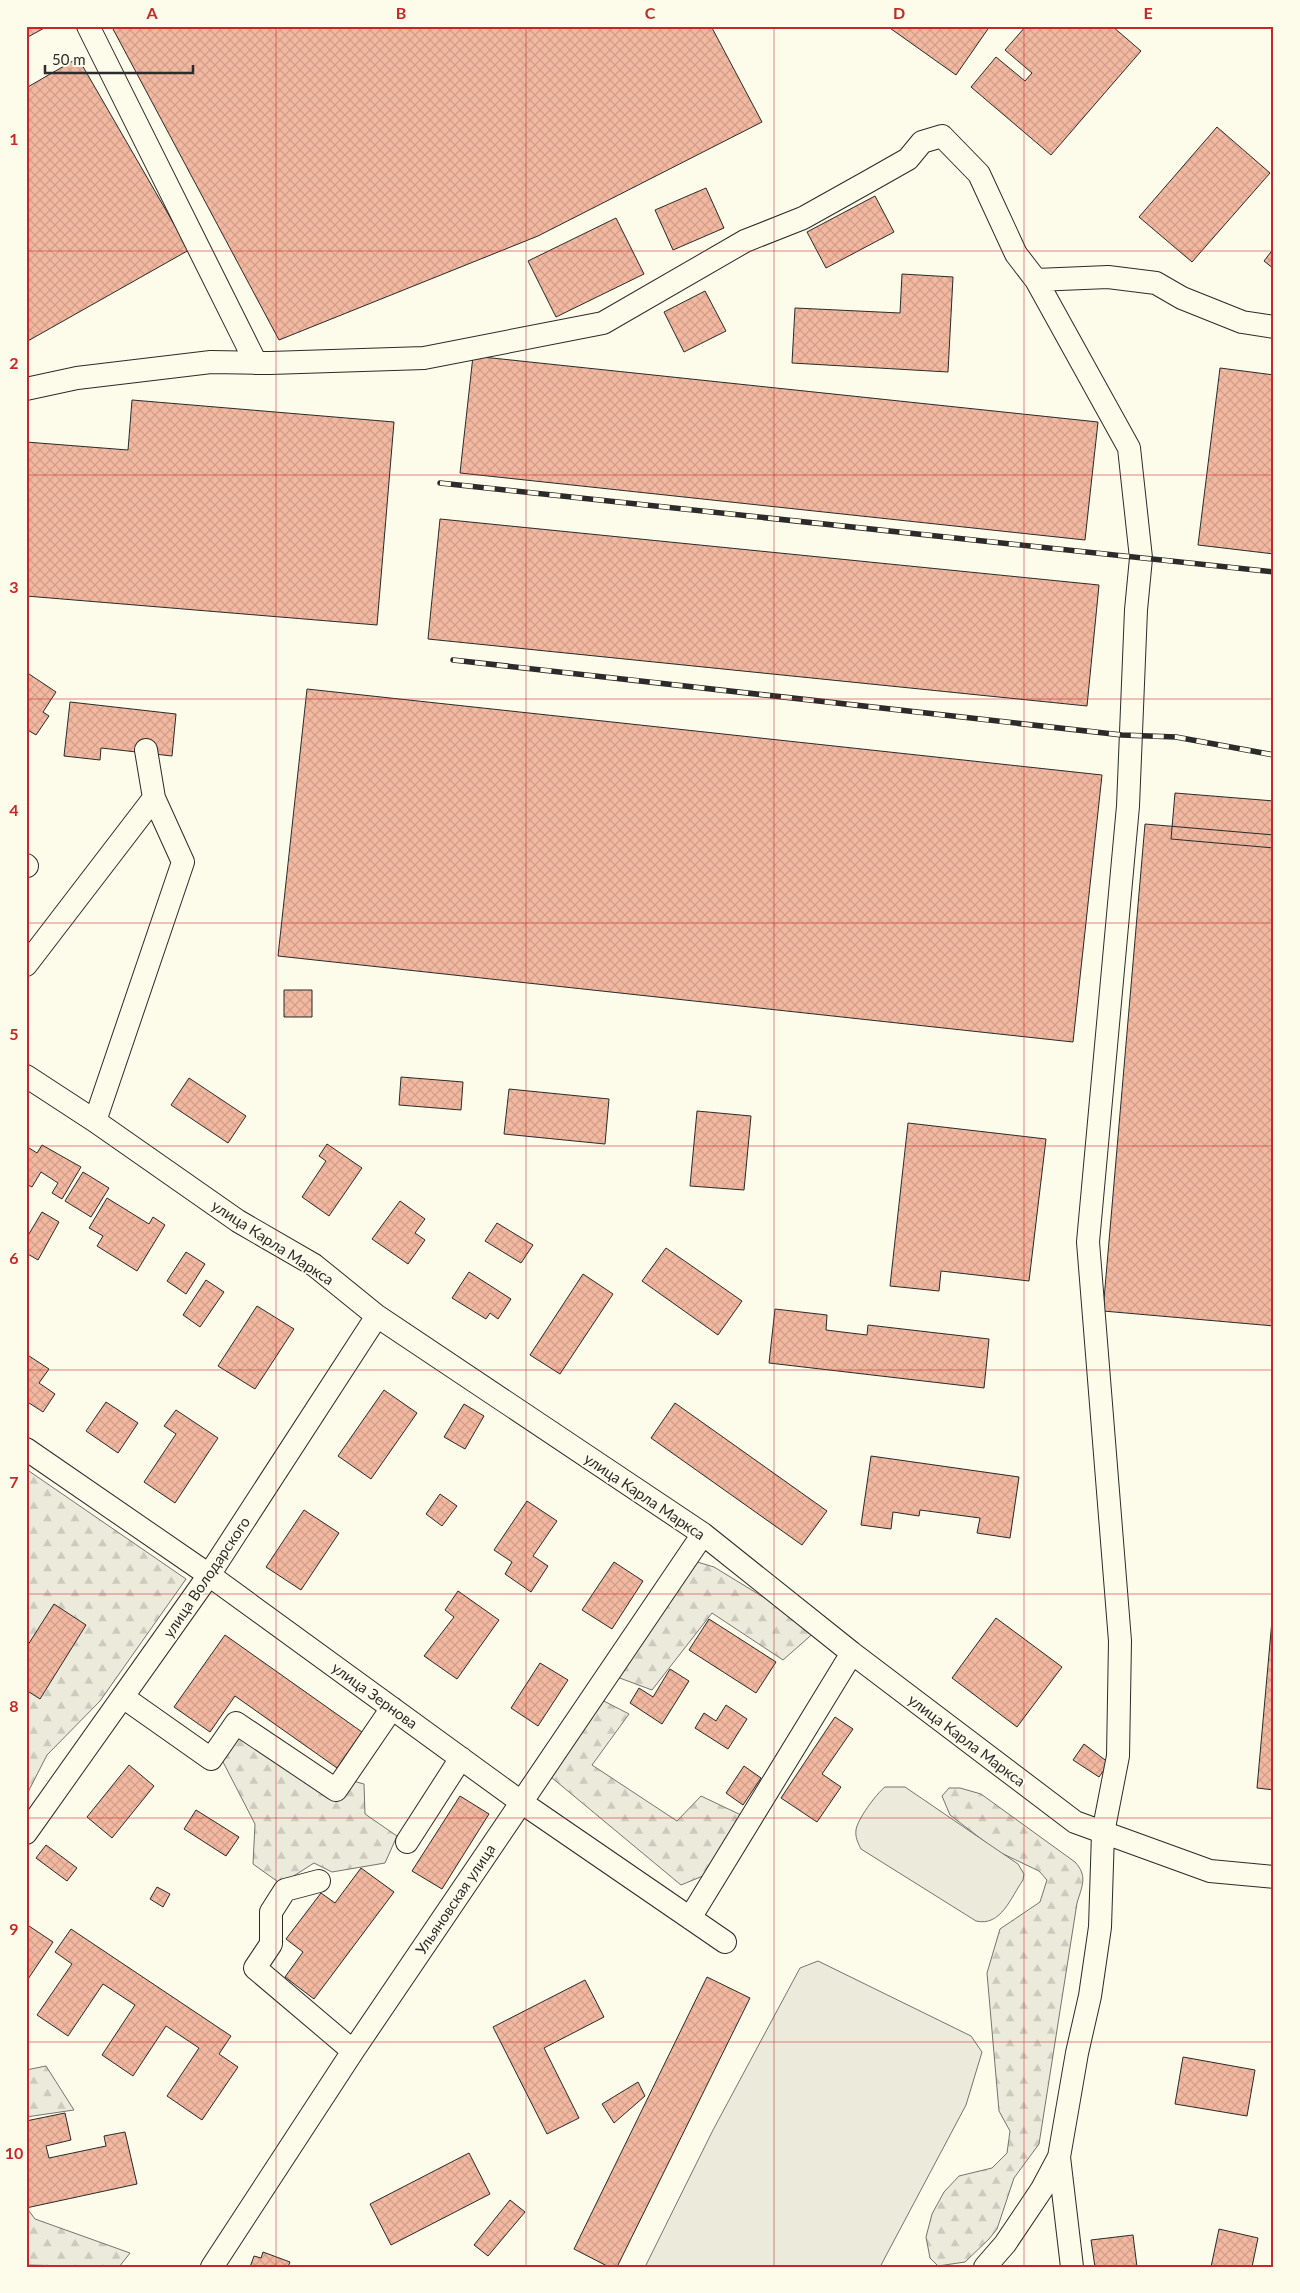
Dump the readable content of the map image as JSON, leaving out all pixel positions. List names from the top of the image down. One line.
{"streets":{"street":["улица Карла Маркса","улица Володарского","улица Зернова","Ульяновская улица"]},"crossings":[["улица Карла Маркса","улица Володарского"],["улица Карла Маркса","Ульяновская улица"],["улица Володарского","улица Зернова"],["улица Зернова","Ульяновская улица"]],"scale_bar":"50 m","grid":{"columns":["A","B","C","D","E"],"rows":["1","2","3","4","5","6","7","8","9","10"]}}
